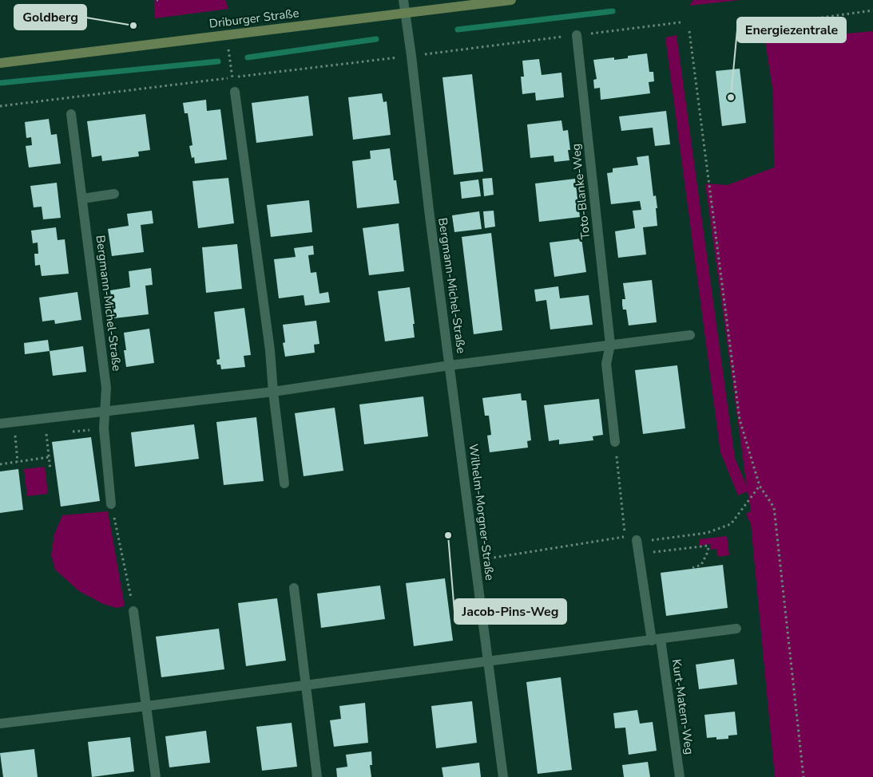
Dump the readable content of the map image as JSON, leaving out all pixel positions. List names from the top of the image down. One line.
{"streets":{"main road":["Driburger Straße"],"street":["Toto-Blanke-Weg","Bergmann-Michel-Straße","Wilhelm-Morgner-Straße","Kurt-Matern-Weg"]},"crossings":[["Driburger Straße","Bergmann-Michel-Straße"],["Bergmann-Michel-Straße","Wilhelm-Morgner-Straße"]],"places":["Goldberg","Energiezentrale","Jacob-Pins-Weg"]}
